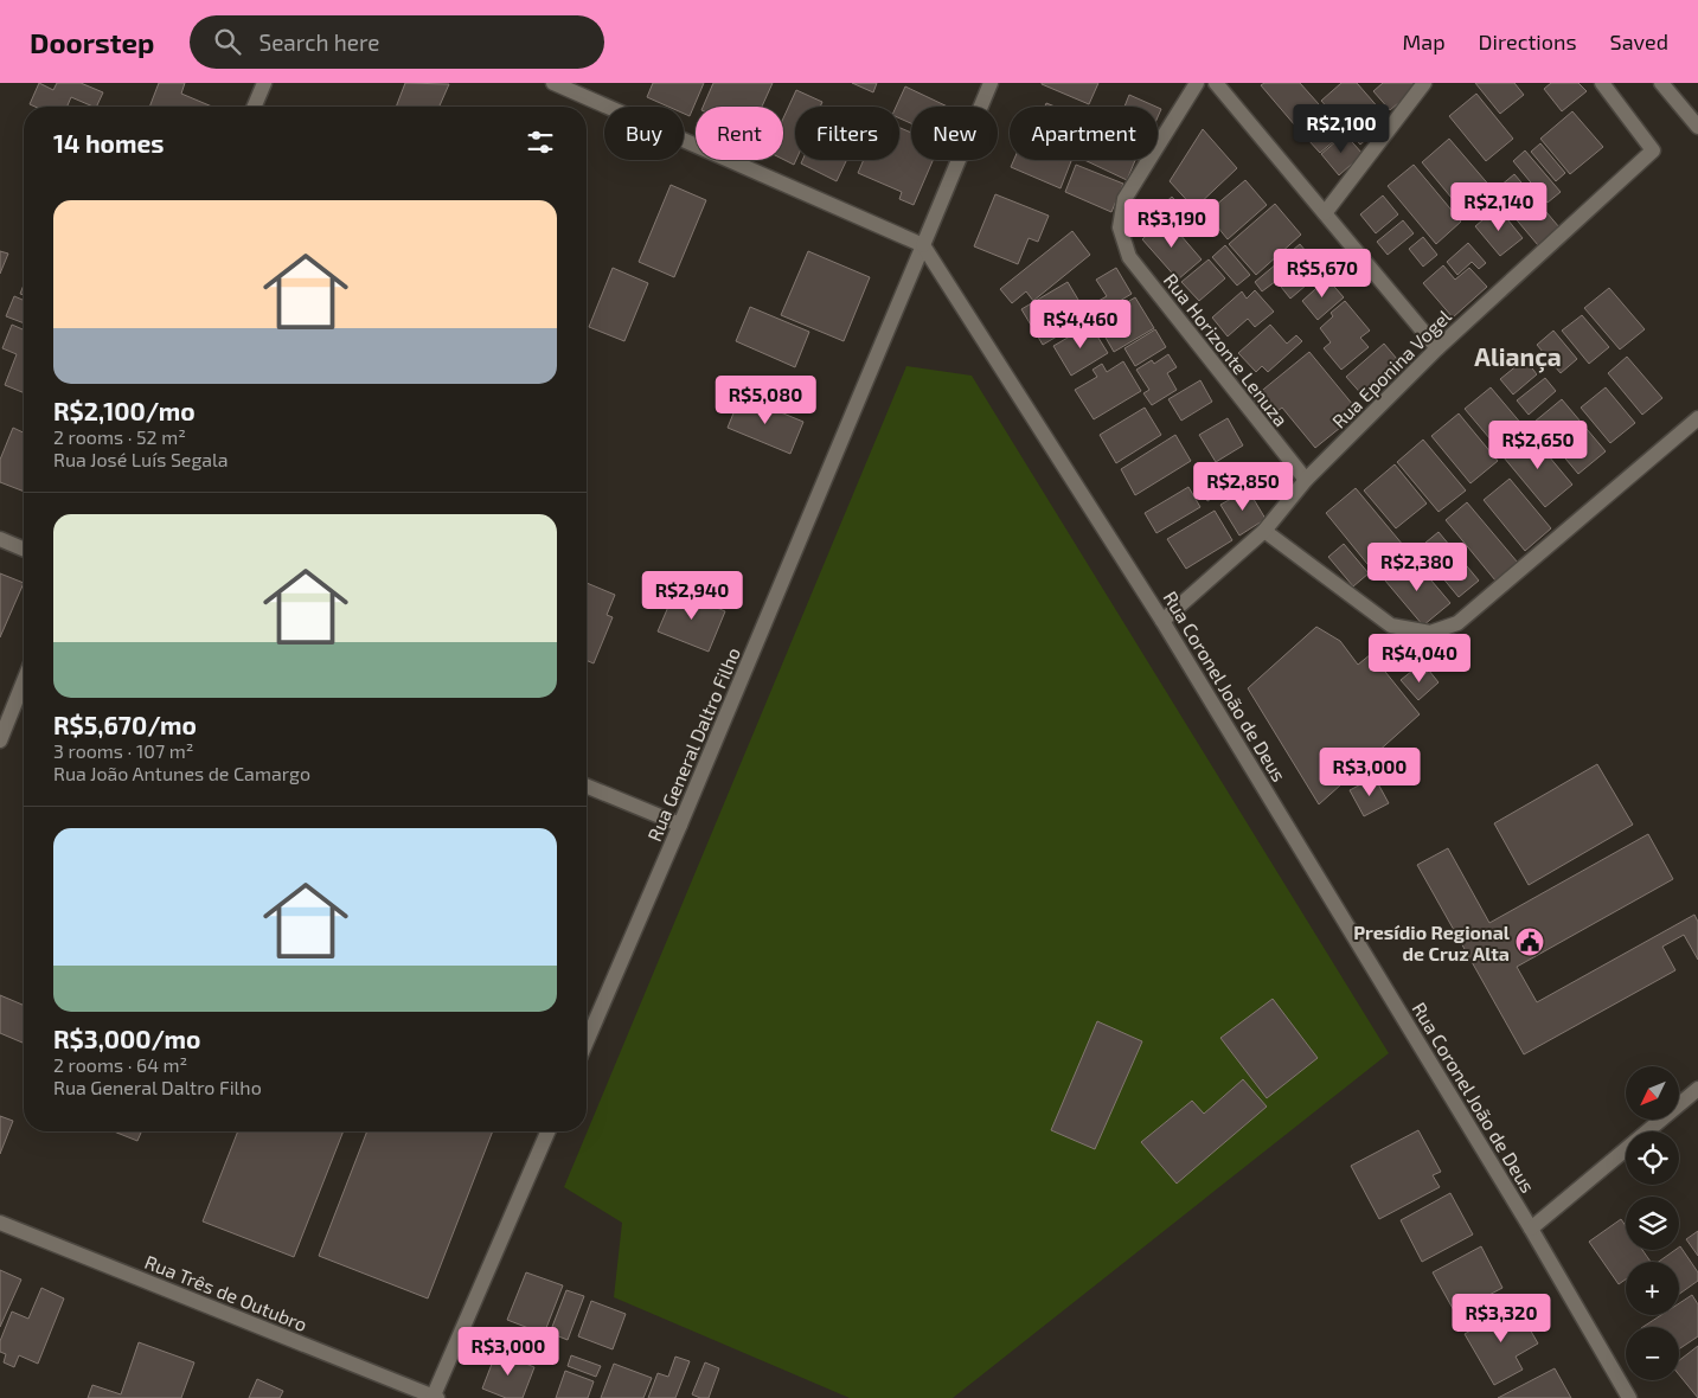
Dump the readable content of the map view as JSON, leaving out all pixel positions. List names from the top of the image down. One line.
{"streets":{"street":["Rua Horizonte Lenuza","Rua Eponina Vogel","Rua Coronel João de Deus","Rua General Daltro Filho","Rua Três de Outubro"]},"crossings":[["Rua Horizonte Lenuza","Rua Eponina Vogel"],["Rua Eponina Vogel","Rua Coronel João de Deus"],["Rua Coronel João de Deus","Rua General Daltro Filho"]],"districts":["Aliança"],"places":{"public building":["Presídio Regional de Cruz Alta"]},"north":"bottom left","page":{"header":"Doorstep","search":"Search here","nav":["Map","Directions","Saved"],"price":["R$2,100","R$2,140","R$3,190","R$5,670","R$4,460","R$5,080","R$2,650","R$2,850","R$2,380","R$2,940","R$4,040","R$3,000","R$3,320","R$3,000"],"chip":["Buy","Rent","Filters","New","Apartment"],"heading":"14 homes","list":[{"name":"R$2,100/mo","note":"2 rooms · 52 m² · Rua José Luís Segala"},{"name":"R$5,670/mo","note":"3 rooms · 107 m² · Rua João Antunes de Camargo"},{"name":"R$3,000/mo","note":"2 rooms · 64 m² · Rua General Daltro Filho"}],"map_buttons":["+","−"]}}
